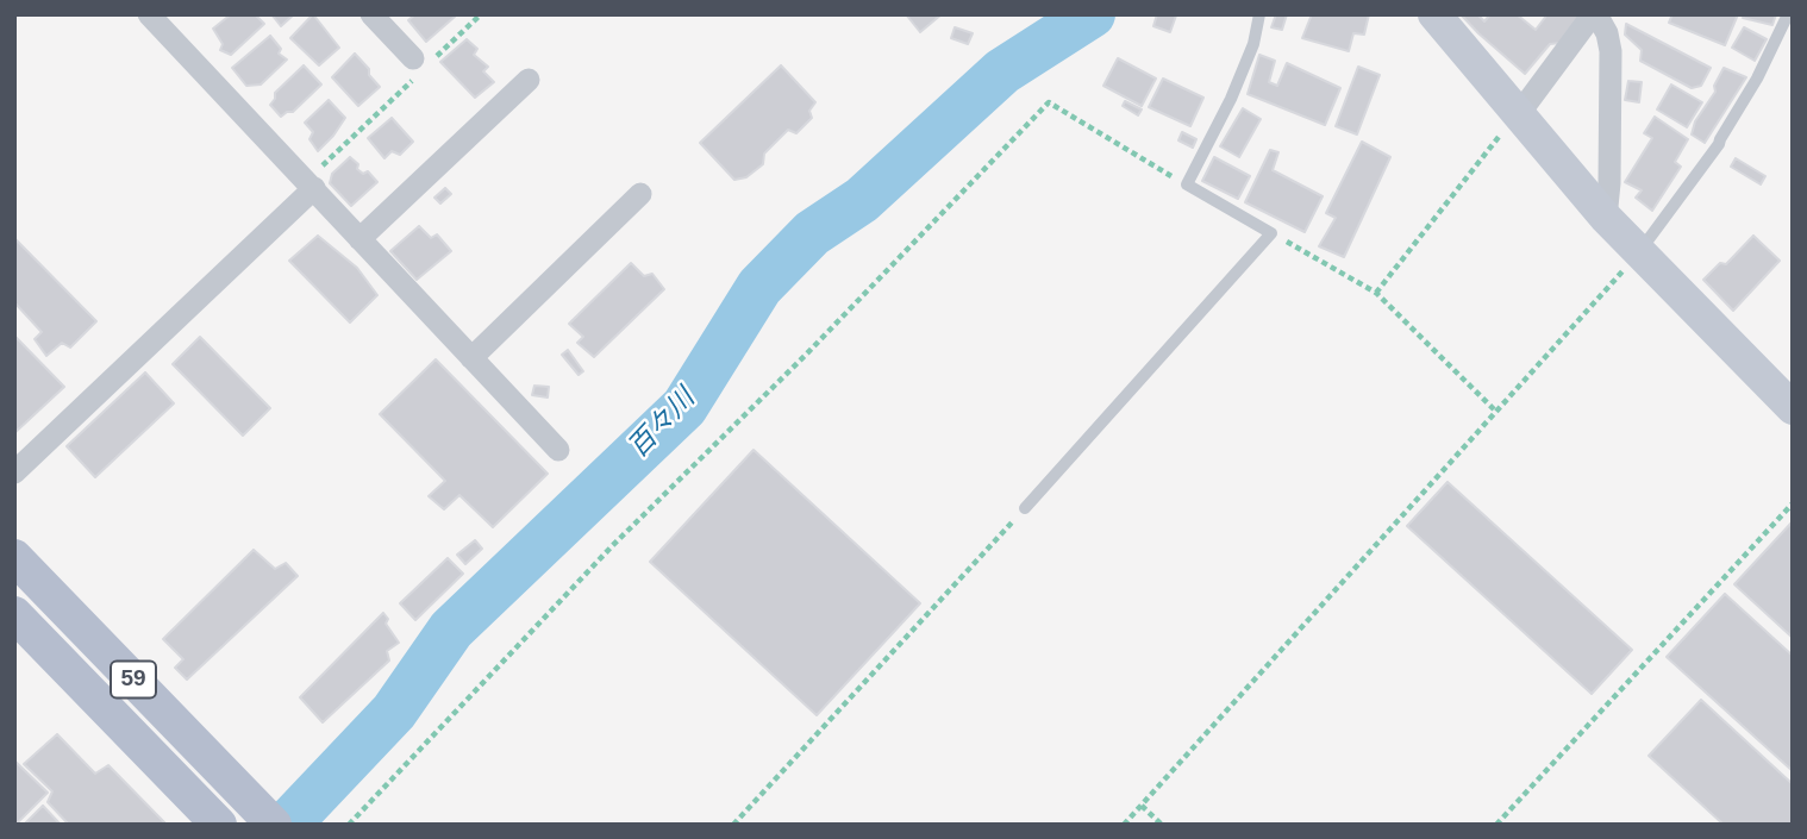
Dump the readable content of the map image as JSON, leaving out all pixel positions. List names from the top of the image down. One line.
{"streets":{"main road":["59"]},"water":["百々川"]}
